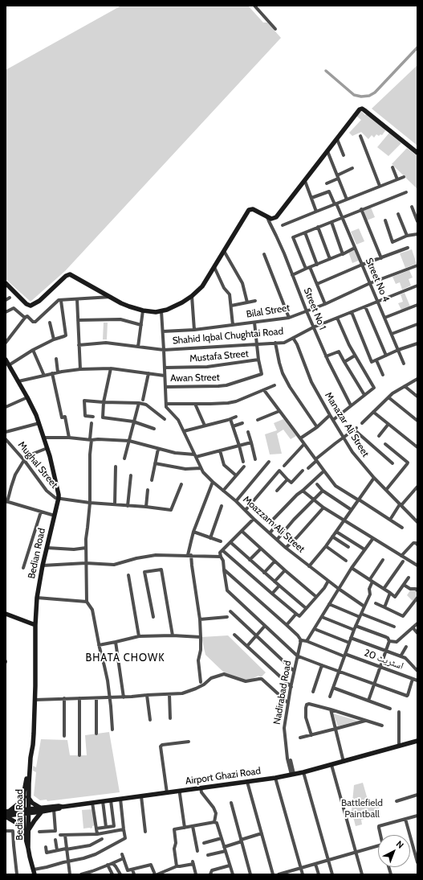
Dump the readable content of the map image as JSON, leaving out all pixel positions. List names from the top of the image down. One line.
{"streets":{"main road":["Bedian Road","Airport Ghazi Road"],"street":["Street No 4","Street No 1","Bilal Street","Shahid Iqbal Chughtai Road","Mustafa Street","Awan Street","Manazar Ali Street","Mughal Street","Moazzam Ali Street","اسٹریٹ 20","Nadirabad Road"]},"crossings":[["Street No 4","Bilal Street"],["Street No 4","Shahid Iqbal Chughtai Road"],["Street No 1","Bilal Street"],["Street No 1","Shahid Iqbal Chughtai Road"],["Bilal Street","Shahid Iqbal Chughtai Road"],["Bilal Street","Mustafa Street"],["Shahid Iqbal Chughtai Road","Mustafa Street"],["Shahid Iqbal Chughtai Road","Manazar Ali Street"],["Mustafa Street","Awan Street"],["Mughal Street","Bedian Road"],["Nadirabad Road","Airport Ghazi Road"]],"districts":["BHATA CHOWK"],"parks":["Battlefield Paintball"],"north":"top right"}
